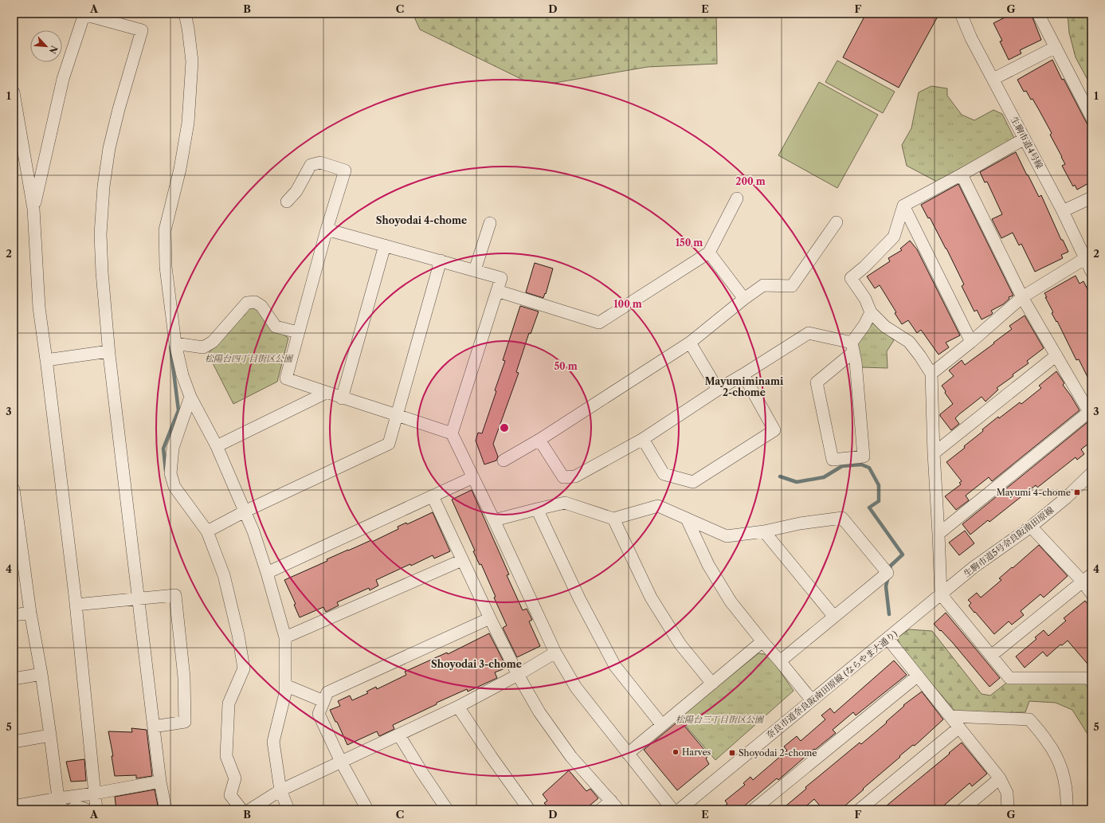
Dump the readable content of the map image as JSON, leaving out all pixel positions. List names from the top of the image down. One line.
{"streets":{"street":["生駒市道4号線","生駒市道5号奈良阪南田原線","奈良市道奈良阪南田原線 (ならやま大通り)"]},"crossings":[["生駒市道5号奈良阪南田原線","奈良市道奈良阪南田原線 (ならやま大通り)"]],"districts":["Shoyodai 4-chome","Mayumiminami 2-chome","Shoyodai 3-chome"],"parks":["松陽台四丁目街区公園","松陽台三丁目街区公園"],"places":{"transit":["Mayumi 4-chome","Shoyodai 2-chome"],"other":["Harves"]},"north":"bottom right","grid":{"columns":["A","B","C","D","E","F","G"],"rows":["1","2","3","4","5"]},"rings":["200 m","150 m","100 m","50 m"]}
